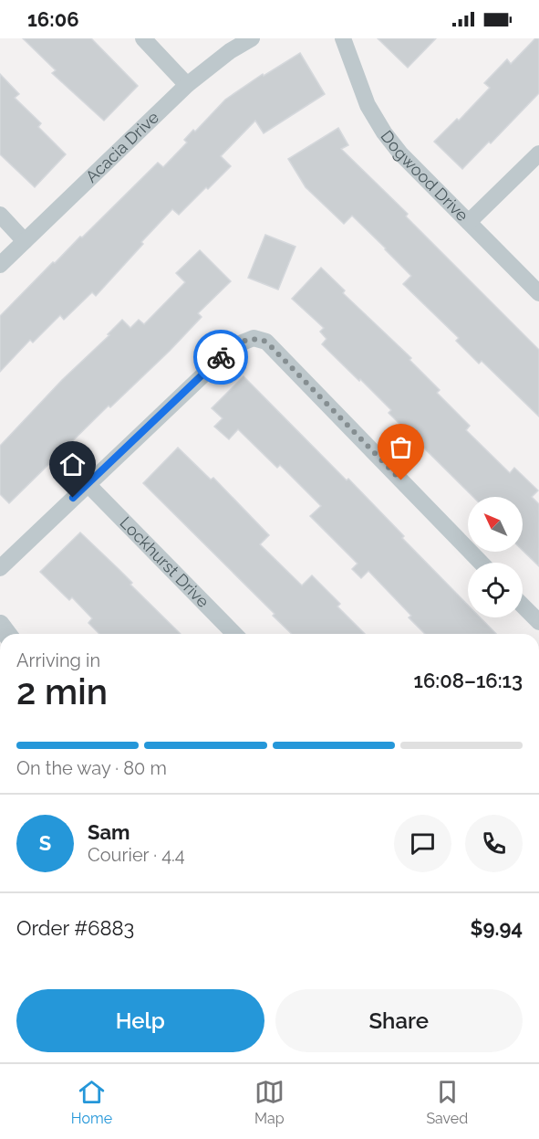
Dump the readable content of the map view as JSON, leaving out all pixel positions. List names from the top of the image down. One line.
{"streets":{"street":["Acacia Drive","Dogwood Drive","Lockhurst Drive"]},"north":"top left","page":{"status":"16:06","heading":["2 min","Arriving in","16:08–16:13"],"panel":["Sam","Courier · 4.4","Order #6883","$9.94"],"bar":"On the way · 80 m","round":"S","buttons":["Help","Share"],"tabs":["Home","Map","Saved"]}}
